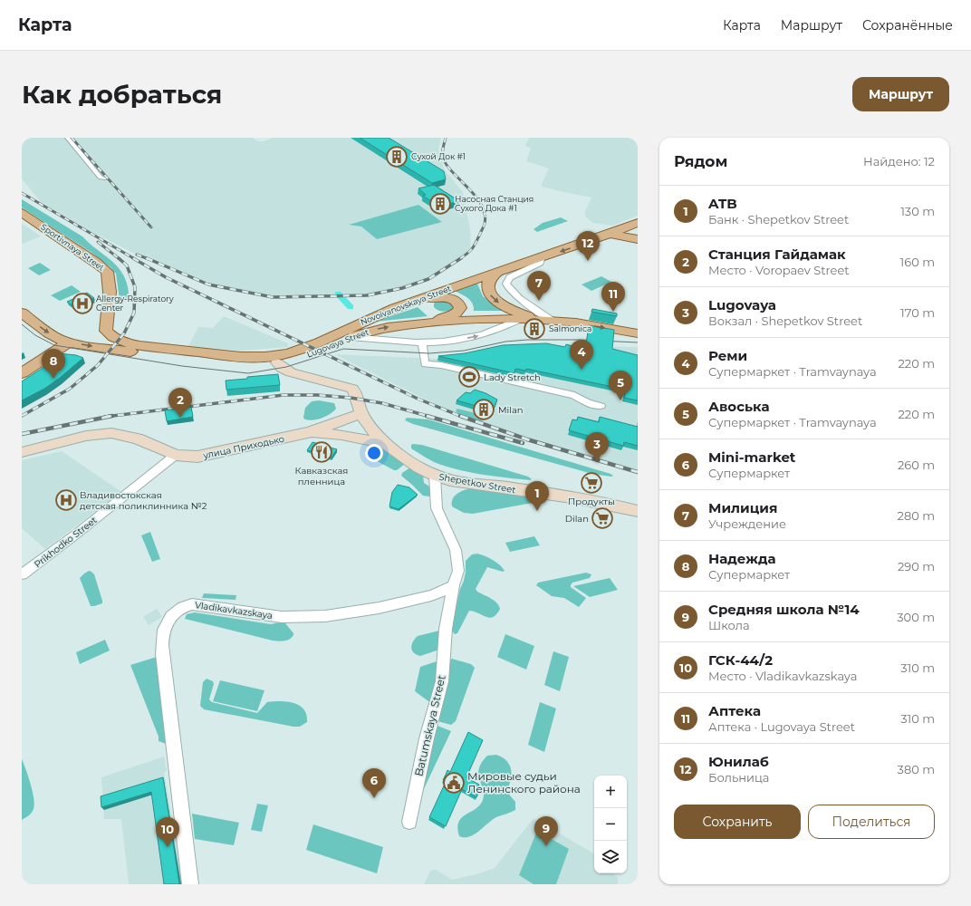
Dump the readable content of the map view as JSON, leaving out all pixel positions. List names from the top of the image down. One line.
{"streets":{"main road":["Sportivnaya Street","Novoivanovskaya Street","Lugovaya Street","улица Приходько","Shepetkov Street"],"street":["Prikhodko Street","Vladikavkazskaya","Batumskaya Street"]},"crossings":[["Sportivnaya Street","Novoivanovskaya Street"],["Lugovaya Street","Shepetkov Street"],["улица Приходько","Shepetkov Street"],["улица Приходько","Prikhodko Street"],["Vladikavkazskaya","Batumskaya Street"]],"one_way":["Lugovaya Street"],"places":{"building":["Сухой Док #1","Насосная Станция Сухого Дока #1","Salmonica","Milan"],"hospital":["Allergy-Respiratory Center","Владивостокская детская поликлинника №2"],"sports":["Lady Stretch"],"restaurant":["Кавказская пленница"],"supermarket":["Продукты","Dilan"],"public building":["Мировые судьи Ленинского района"]},"page":{"header":"Карта","nav":["Карта","Маршрут","Сохранённые"],"buttons":["Маршрут",["Сохранить","Поделиться"]],"title":"Как добраться","heading":["Рядом","Найдено: 12"],"list":[{"mark":"1","name":"ATB","note":"Банк · Shepetkov Street","value":"130 m"},{"mark":"2","name":"Станция Гайдамак","note":"Место · Voropaev Street","value":"160 m"},{"mark":"3","name":"Lugovaya","note":"Вокзал · Shepetkov Street","value":"170 m"},{"mark":"4","name":"Реми","note":"Супермаркет · Tramvaynaya","value":"220 m"},{"mark":"5","name":"Авоська","note":"Супермаркет · Tramvaynaya","value":"220 m"},{"mark":"6","name":"Mini-market","note":"Супермаркет","value":"260 m"},{"mark":"7","name":"Милиция","note":"Учреждение","value":"280 m"},{"mark":"8","name":"Надежда","note":"Супермаркет","value":"290 m"},{"mark":"9","name":"Средняя школа №14","note":"Школа","value":"300 m"},{"mark":"10","name":"ГСК-44/2","note":"Место · Vladikavkazskaya","value":"310 m"},{"mark":"11","name":"Аптека","note":"Аптека · Lugovaya Street","value":"310 m"},{"mark":"12","name":"Юнилаб","note":"Больница","value":"380 m"}],"pins":["12","7","11","4","8","5","2","3","1","6","9","10"],"map_buttons":["+","−"]}}
